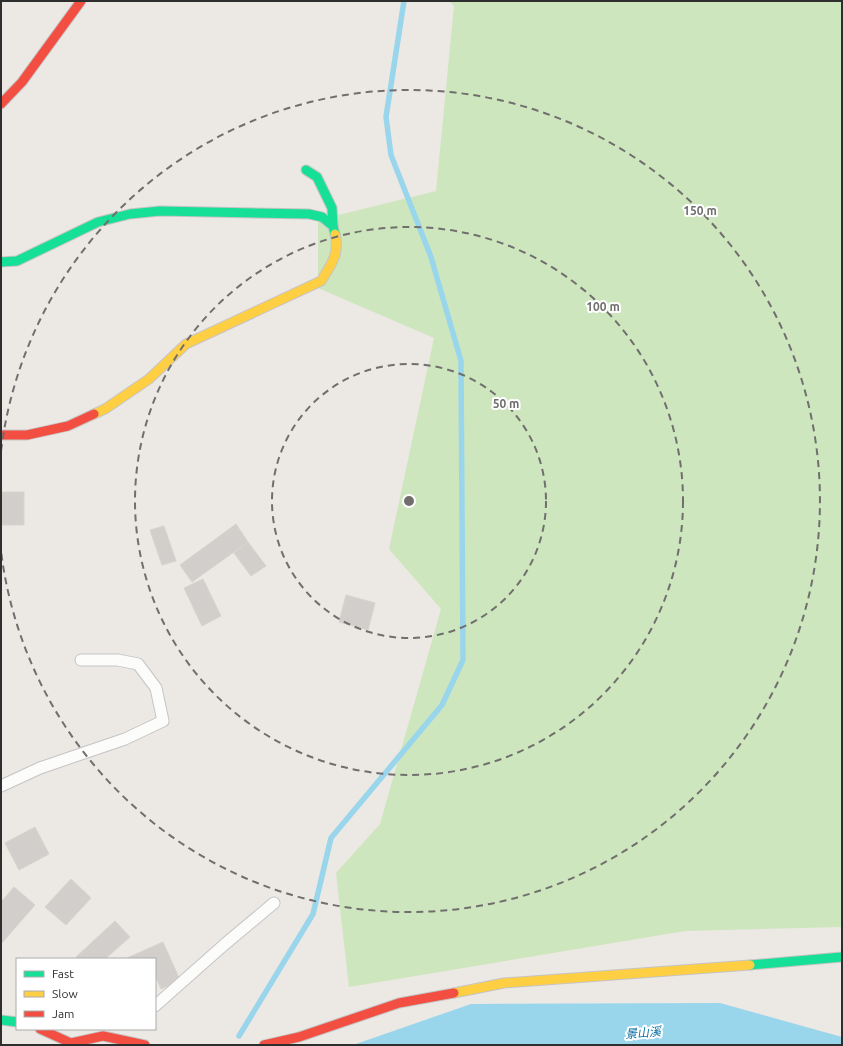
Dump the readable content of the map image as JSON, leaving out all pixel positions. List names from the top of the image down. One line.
{"water":["景山溪"],"legend":["Fast","Slow","Jam"],"rings":["150 m","100 m","50 m"]}
